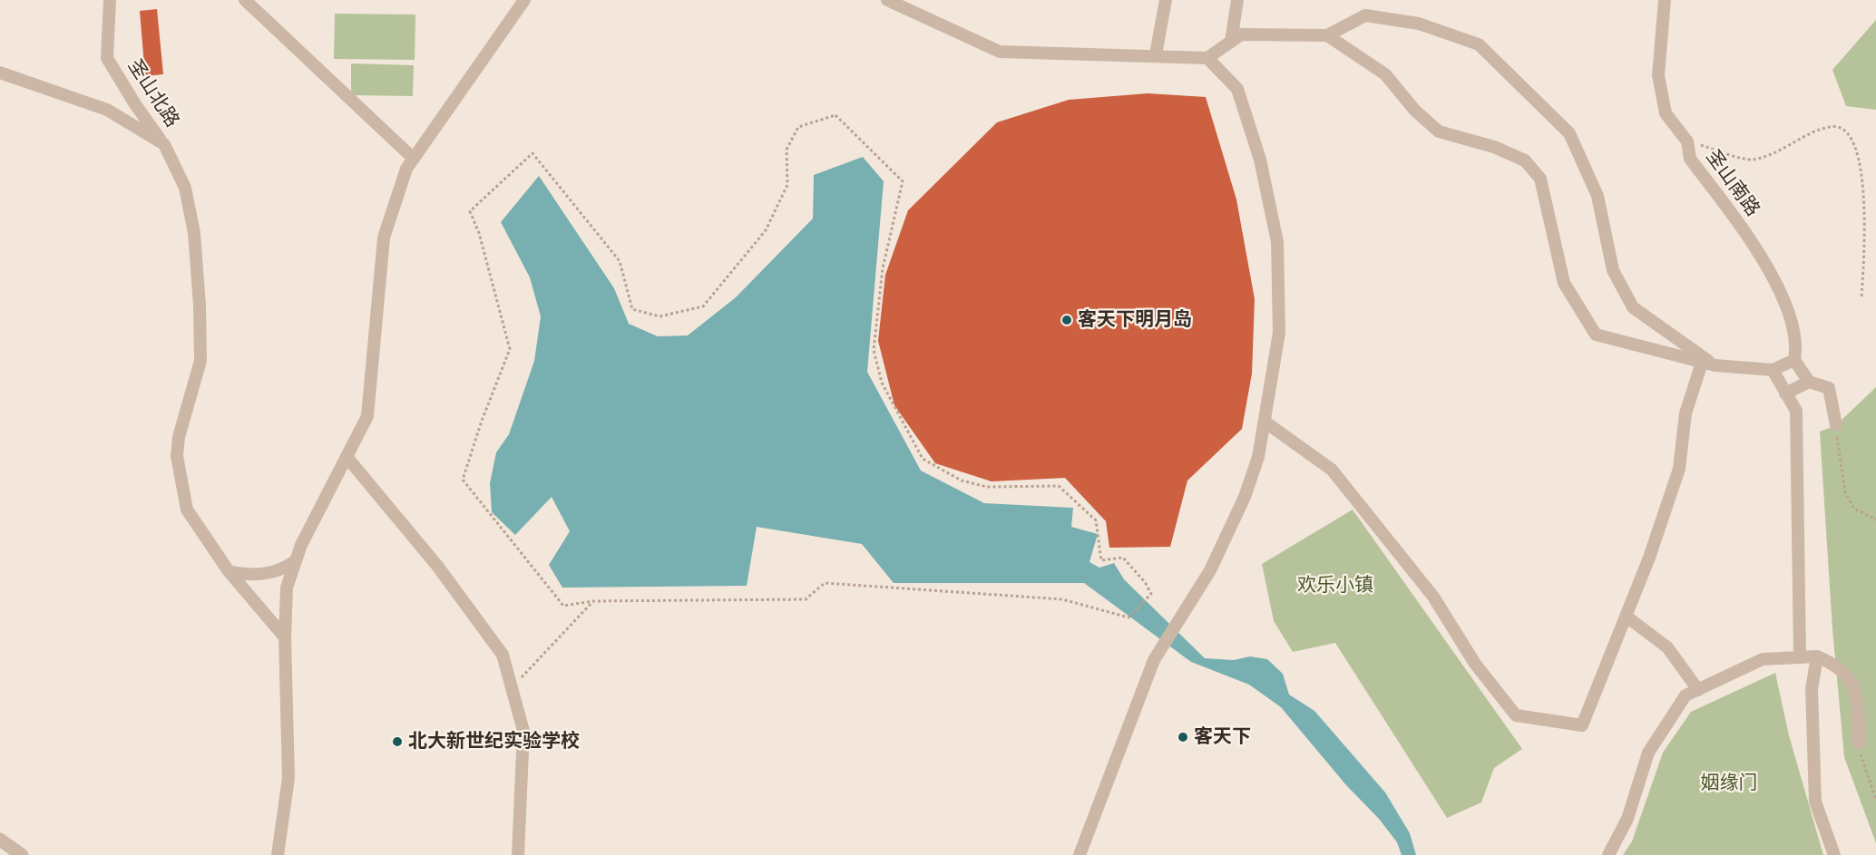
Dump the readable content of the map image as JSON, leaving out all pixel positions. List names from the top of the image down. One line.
{"streets":{"street":["圣山北路","圣山南路"]},"parks":["欢乐小镇","姻缘门"],"places":["客天下明月岛","客天下","北大新世纪实验学校"]}
